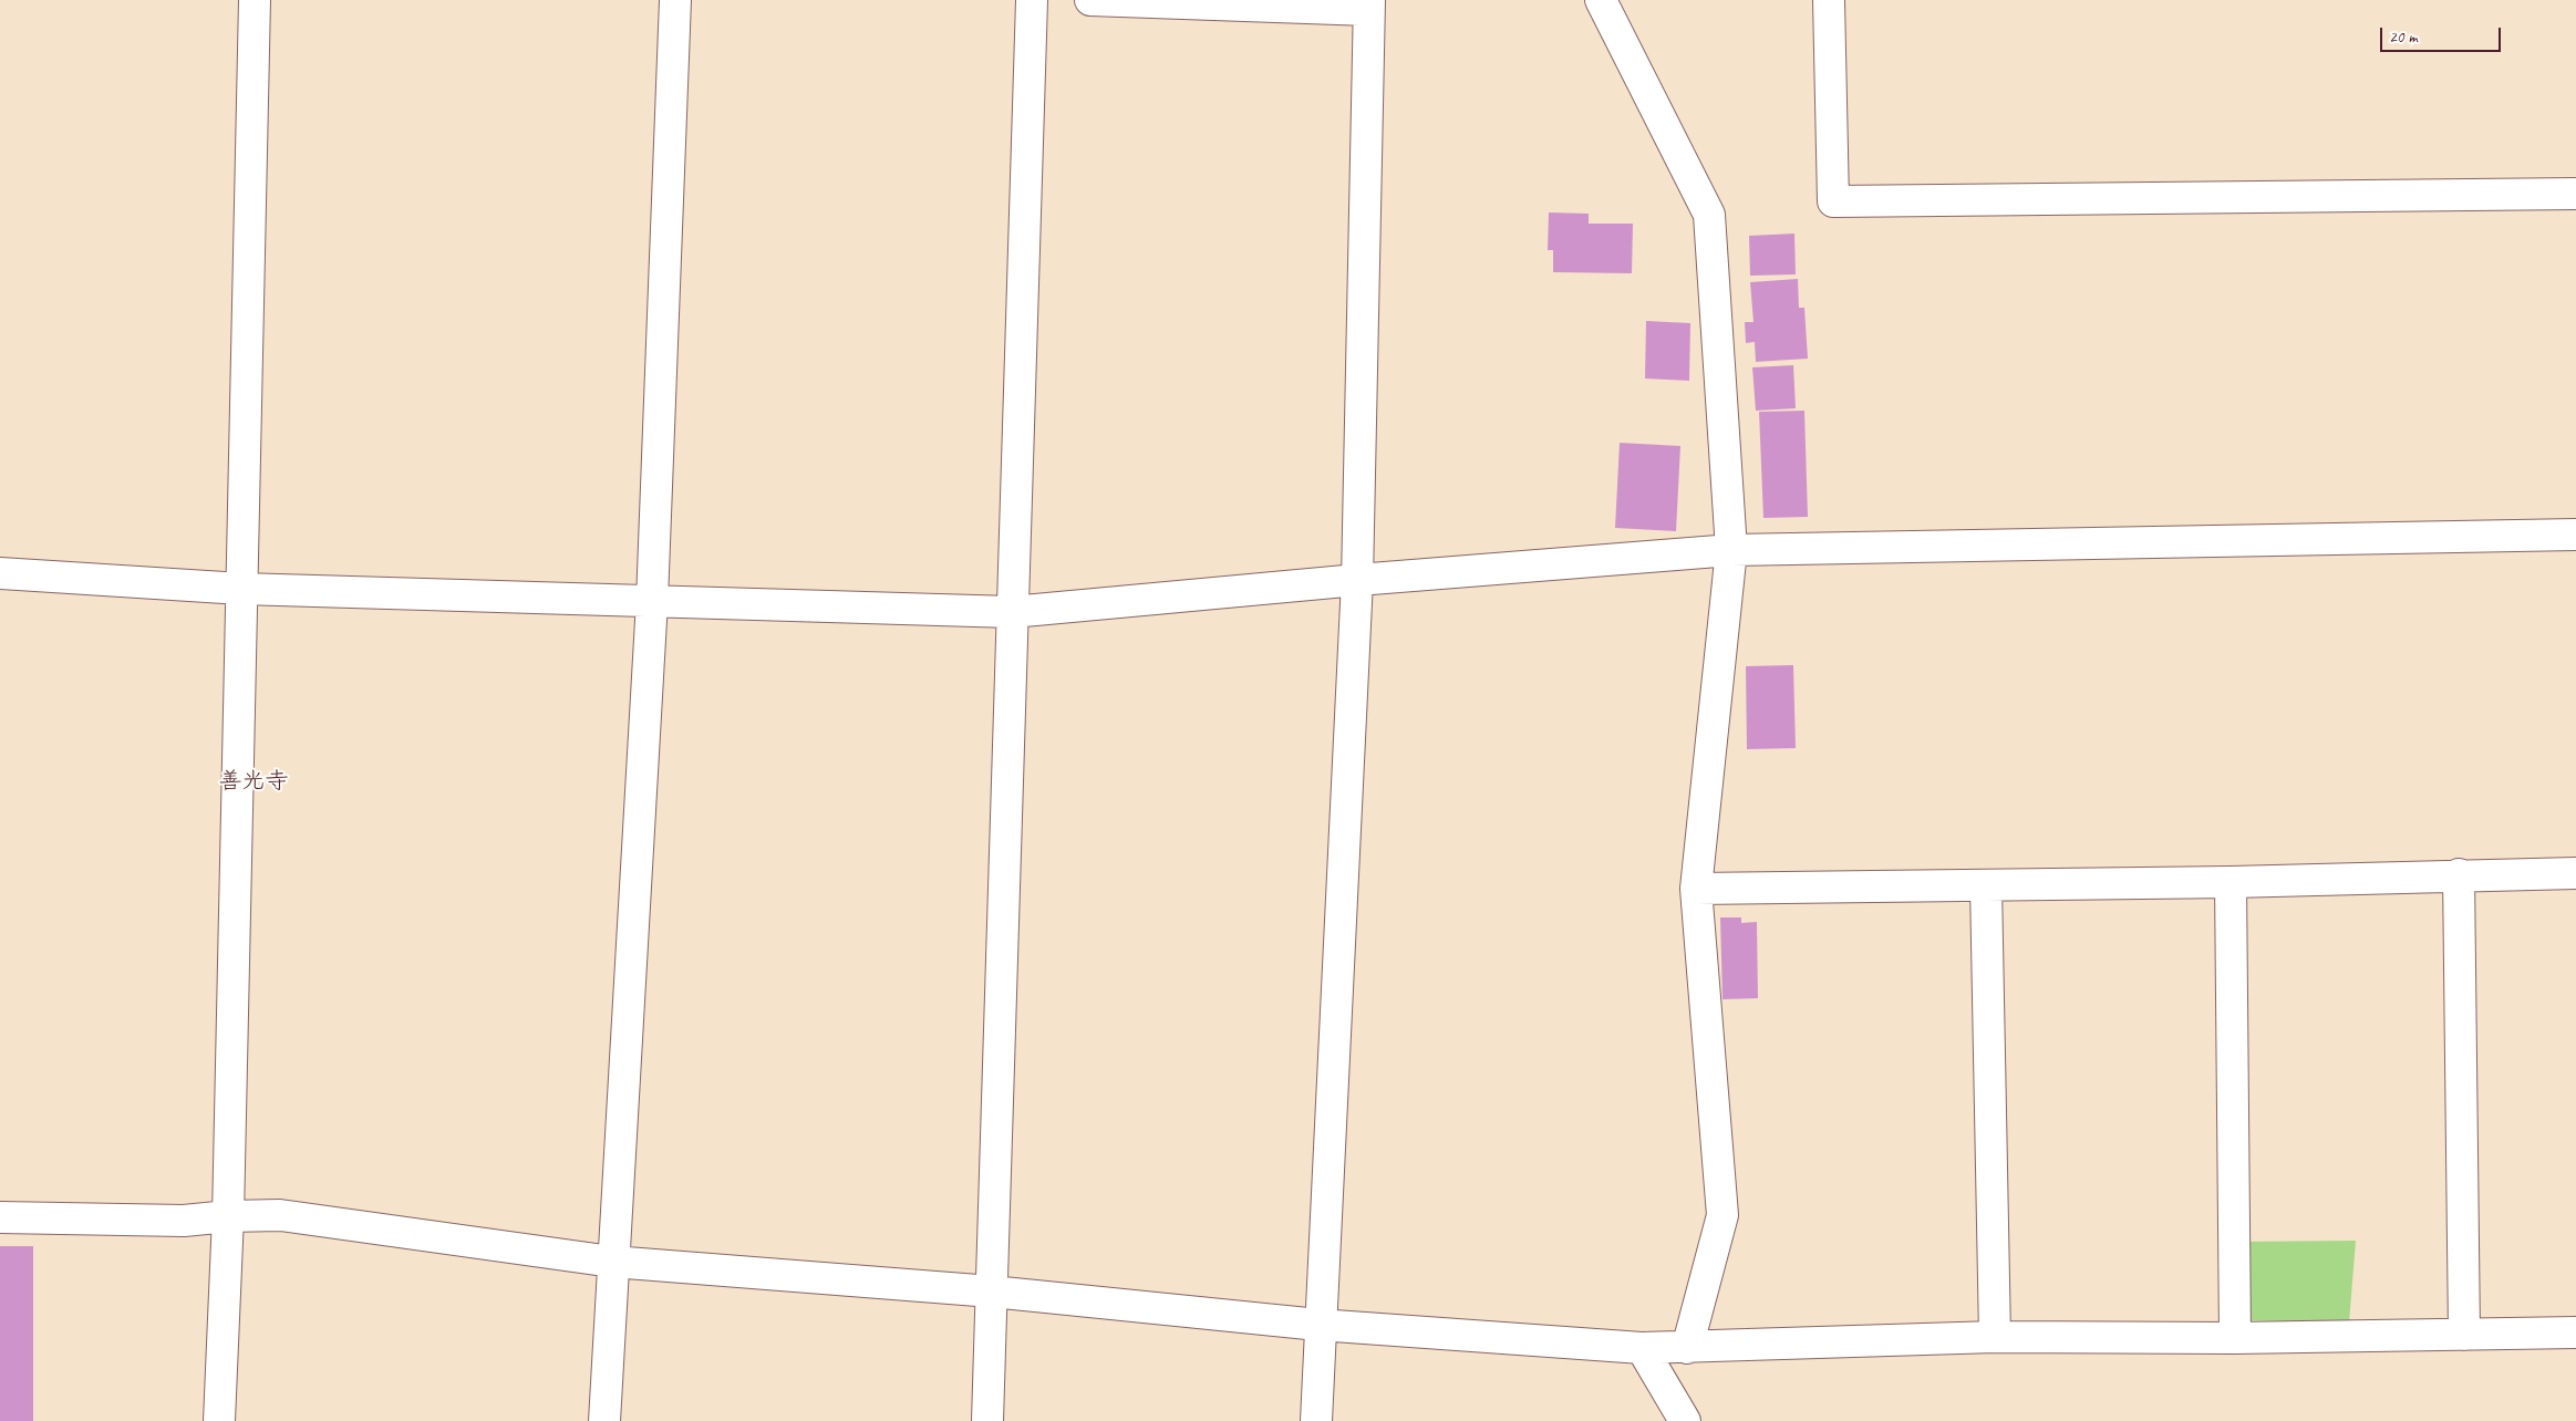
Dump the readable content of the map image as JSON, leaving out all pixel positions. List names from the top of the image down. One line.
{"districts":["善光寺"],"scale_bar":"20 m"}
